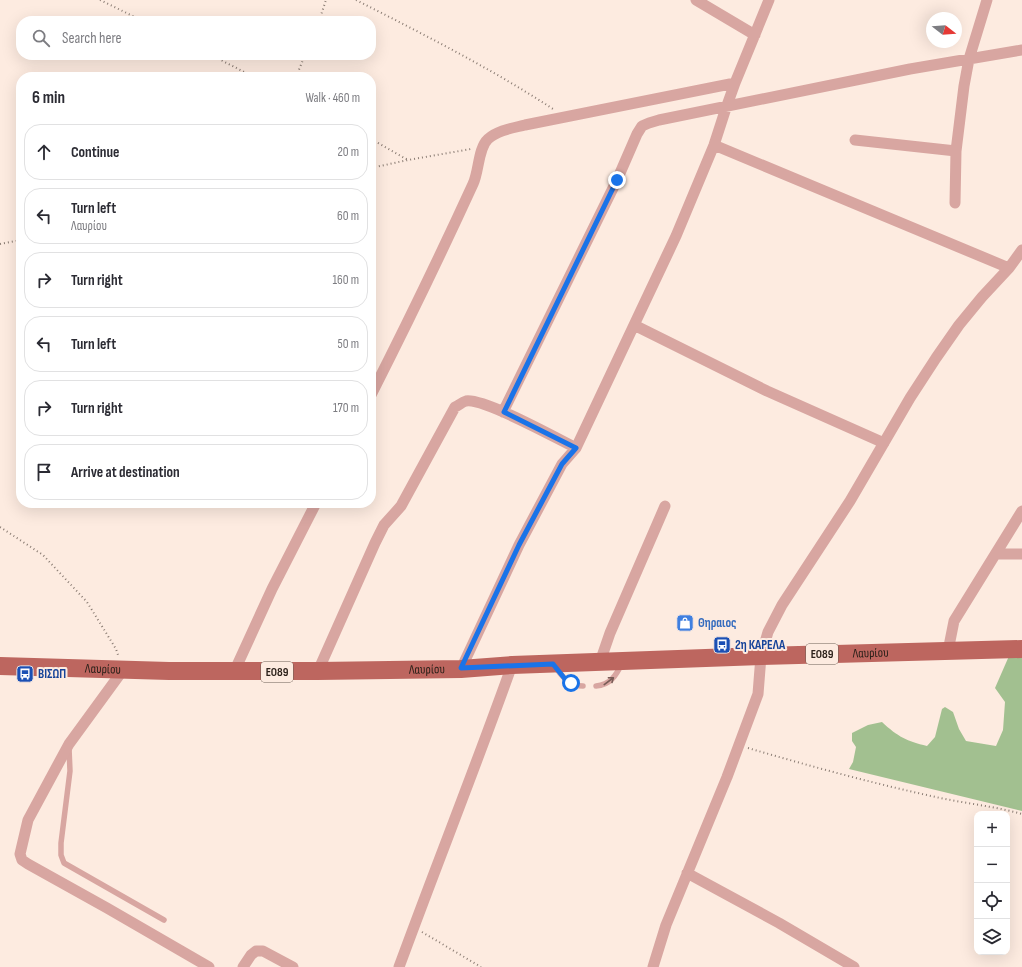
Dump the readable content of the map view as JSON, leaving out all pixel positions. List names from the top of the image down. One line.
{"streets":{"main road":["Λαυρίου","ΕΟ89"]},"places":{"shop":["Θηραιος"],"bus stop":["2η ΚΑΡΕΛΑ","ΒΙΣΩΠ"]},"north":"right","page":{"search":"Search here","heading":["6 min","Walk · 460 m"],"list":[["Continue","20 m"],["Turn left","Λαυρίου","60 m"],["Turn right","160 m"],["Turn left","50 m"],["Turn right","170 m"],"Arrive at destination"],"map_buttons":["+","−"]}}
